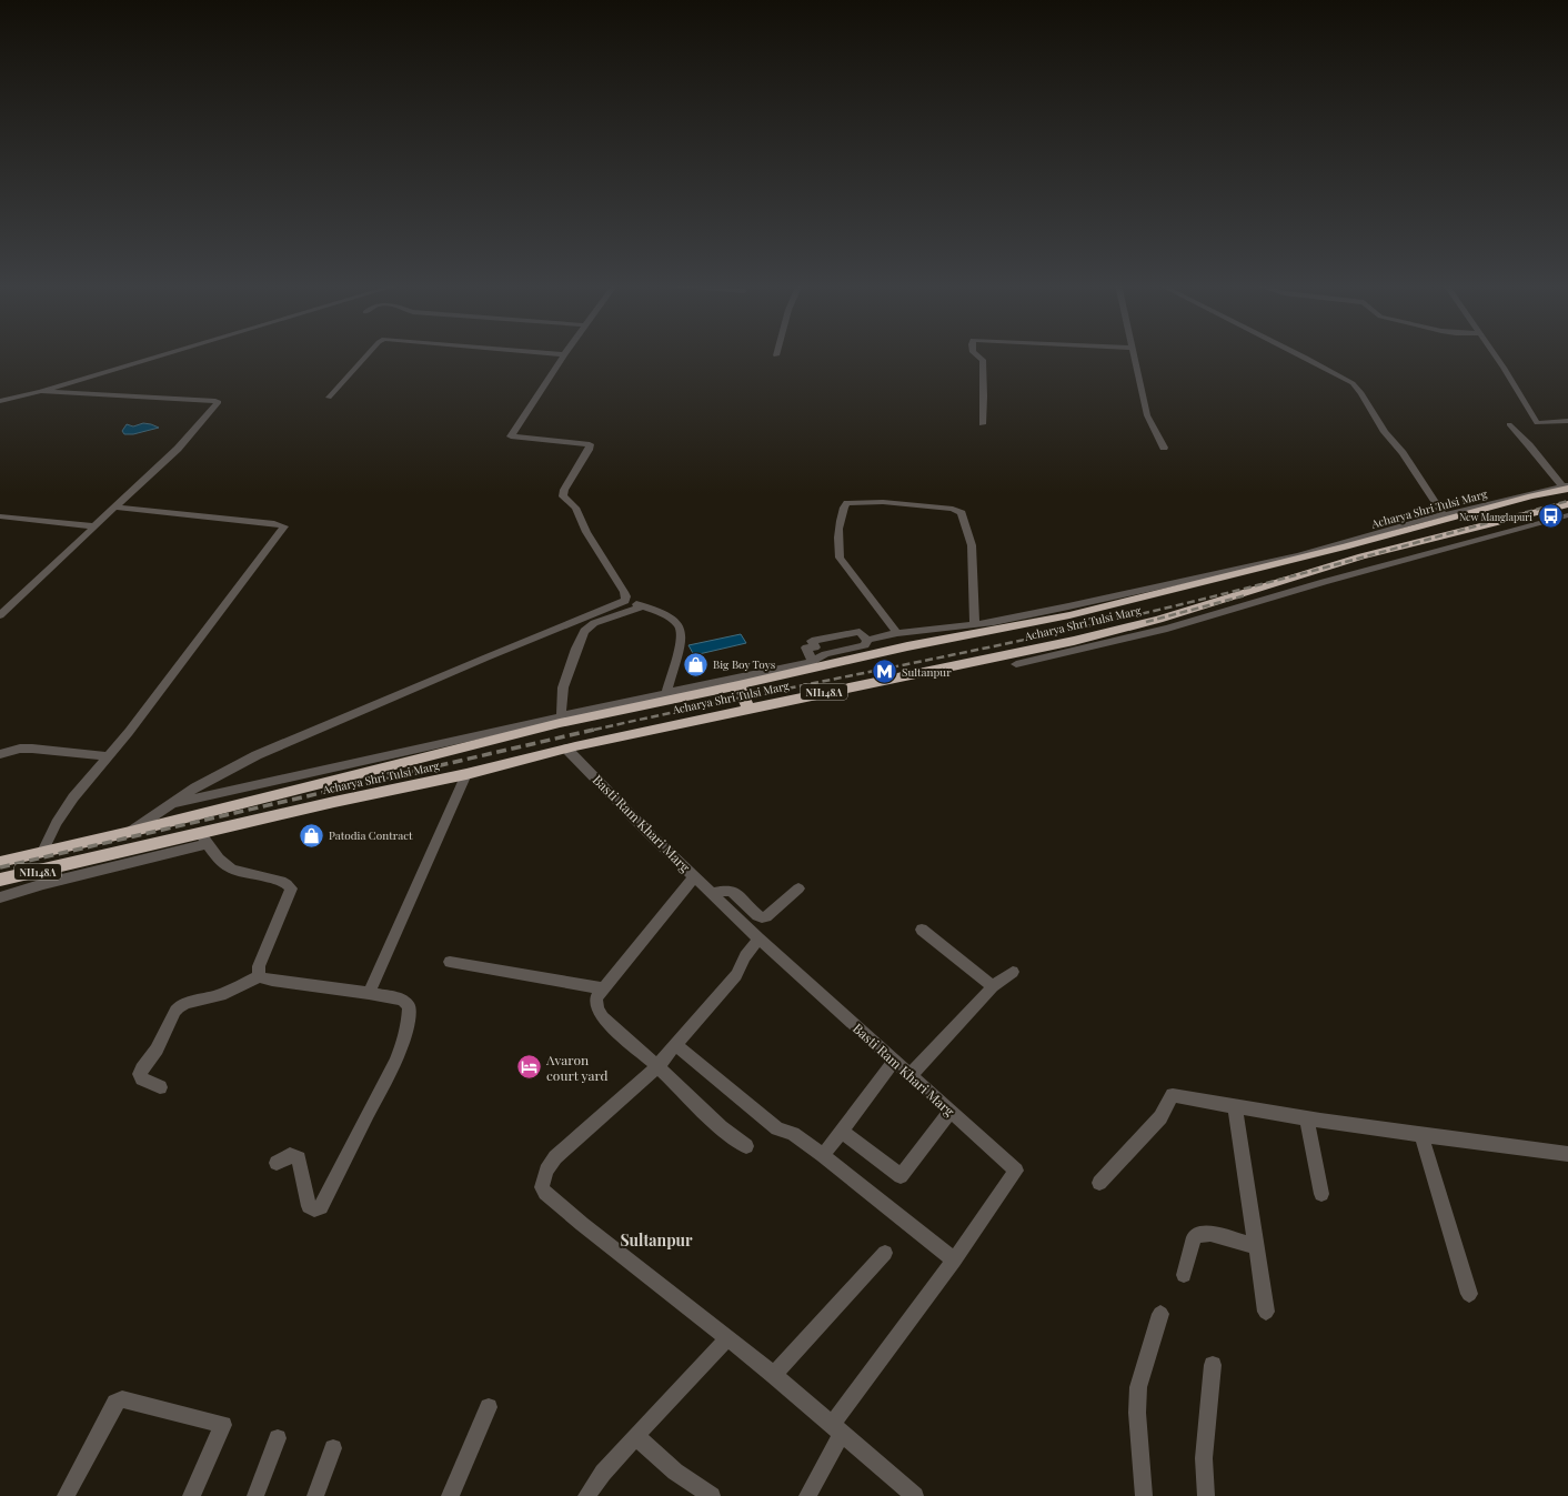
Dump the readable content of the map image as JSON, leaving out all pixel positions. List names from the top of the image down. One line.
{"streets":{"highway":["Acharya Shri Tulsi Marg","NH148A"],"street":["Basti Ram Khari Marg"]},"crossings":[["Acharya Shri Tulsi Marg","Basti Ram Khari Marg"]],"districts":["Sultanpur"],"places":{"bus stop":["New Manglapuri"],"shop":["Big Boy Toys","Patodia Contract"],"metro station":["Sultanpur"],"hotel":["Avaron court yard"]}}
